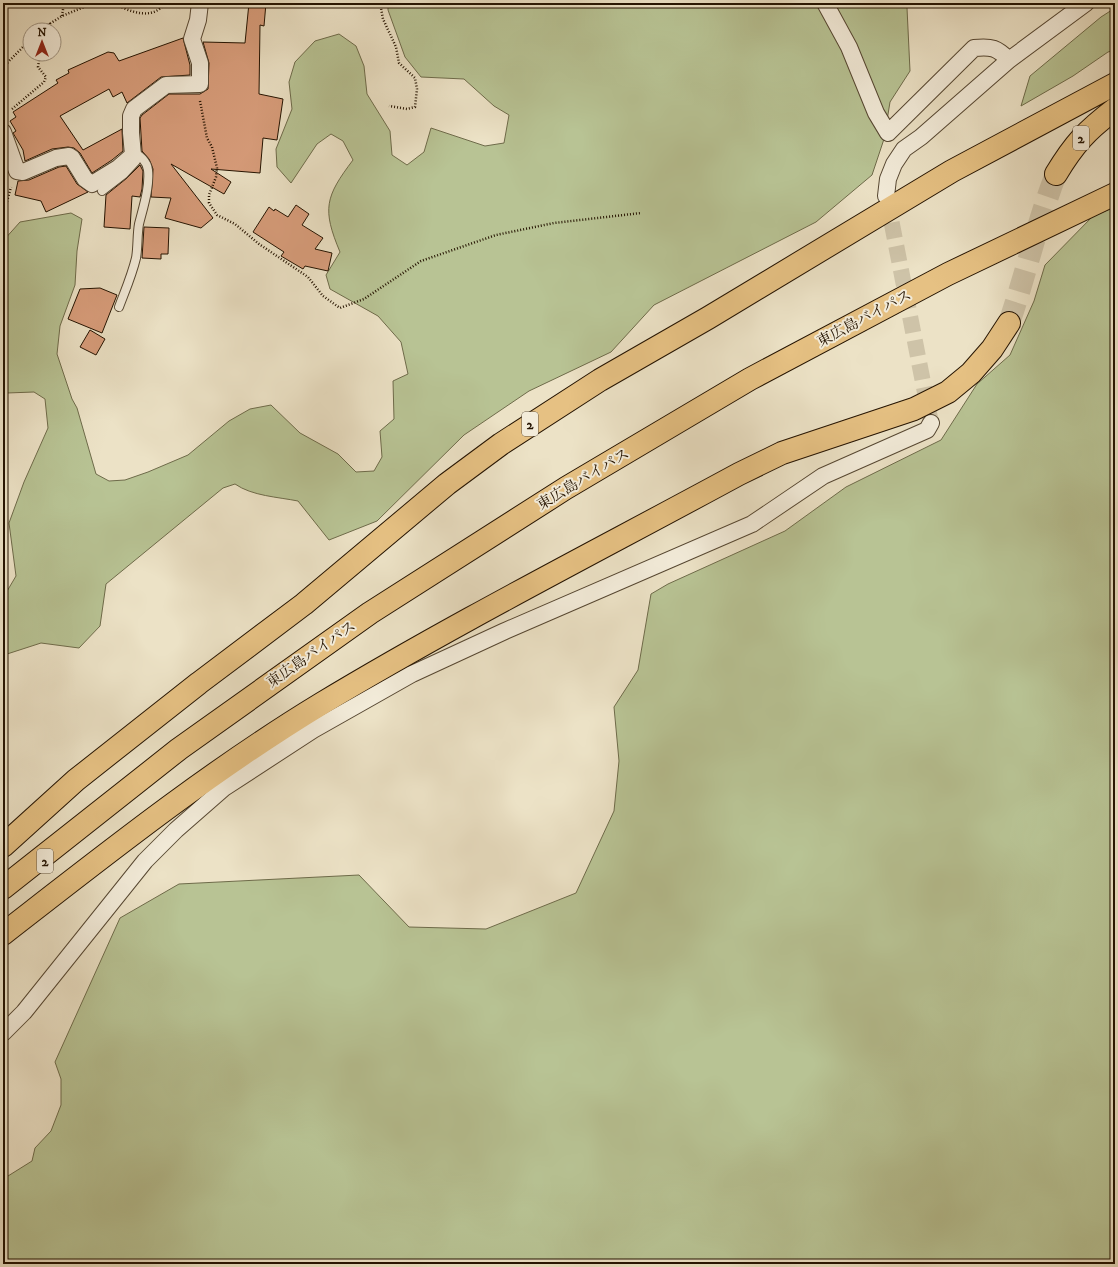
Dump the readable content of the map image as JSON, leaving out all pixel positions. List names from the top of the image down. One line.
{"streets":{"highway":["2","東広島バイパス"]},"north":"top"}
